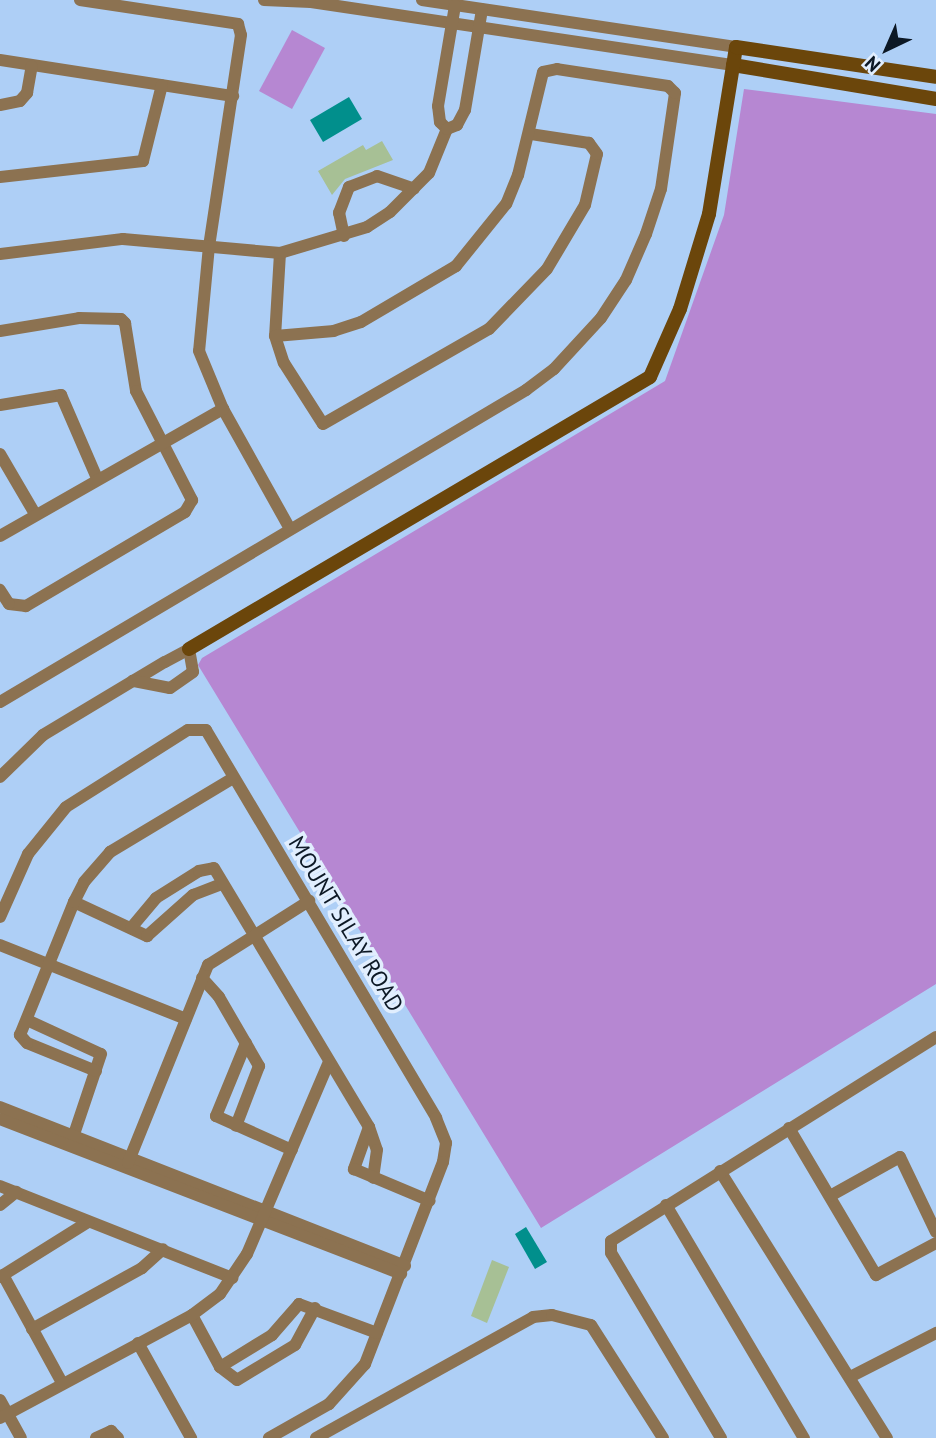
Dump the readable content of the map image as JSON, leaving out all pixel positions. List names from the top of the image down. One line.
{"streets":{"street":["MOUNT SILAY ROAD"]},"north":"bottom left"}
